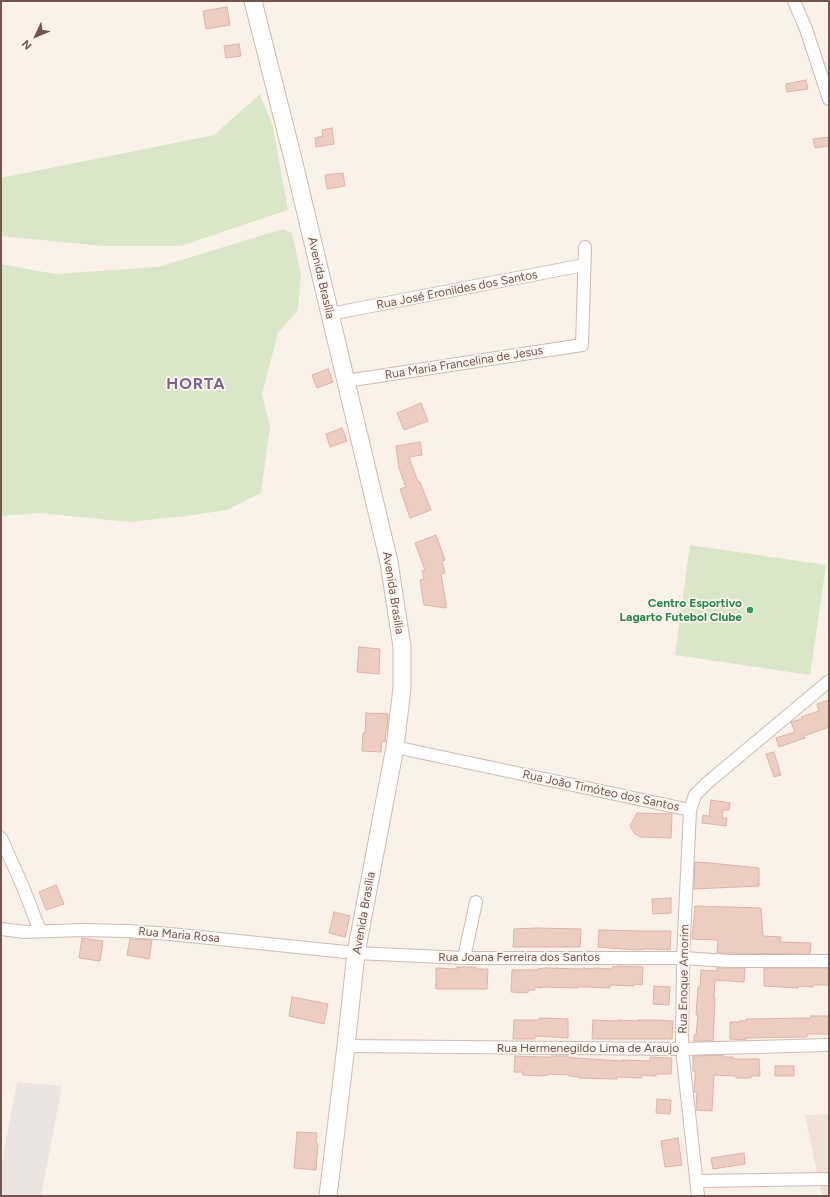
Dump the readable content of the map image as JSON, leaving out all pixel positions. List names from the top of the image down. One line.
{"streets":{"main road":["Avenida Brasília"],"street":["Rua José Eronildes dos Santos","Rua Maria Francelina de Jesus","Rua João Timóteo dos Santos","Rua Maria Rosa","Rua Joana Ferreira dos Santos","Rua Enoque Amorim","Rua Hermenegildo Lima de Araujo"]},"crossings":[["Avenida Brasília","Rua José Eronildes dos Santos"],["Avenida Brasília","Rua Maria Francelina de Jesus"],["Avenida Brasília","Rua João Timóteo dos Santos"],["Avenida Brasília","Rua Maria Rosa"],["Avenida Brasília","Rua Joana Ferreira dos Santos"],["Avenida Brasília","Rua Hermenegildo Lima de Araujo"],["Rua José Eronildes dos Santos","Rua Maria Francelina de Jesus"],["Rua João Timóteo dos Santos","Rua Enoque Amorim"],["Rua Maria Rosa","Rua Joana Ferreira dos Santos"],["Rua Joana Ferreira dos Santos","Rua Enoque Amorim"],["Rua Enoque Amorim","Rua Hermenegildo Lima de Araujo"]],"districts":["HORTA"],"places":["Centro Esportivo Lagarto Futebol Clube"],"north":"bottom left"}
